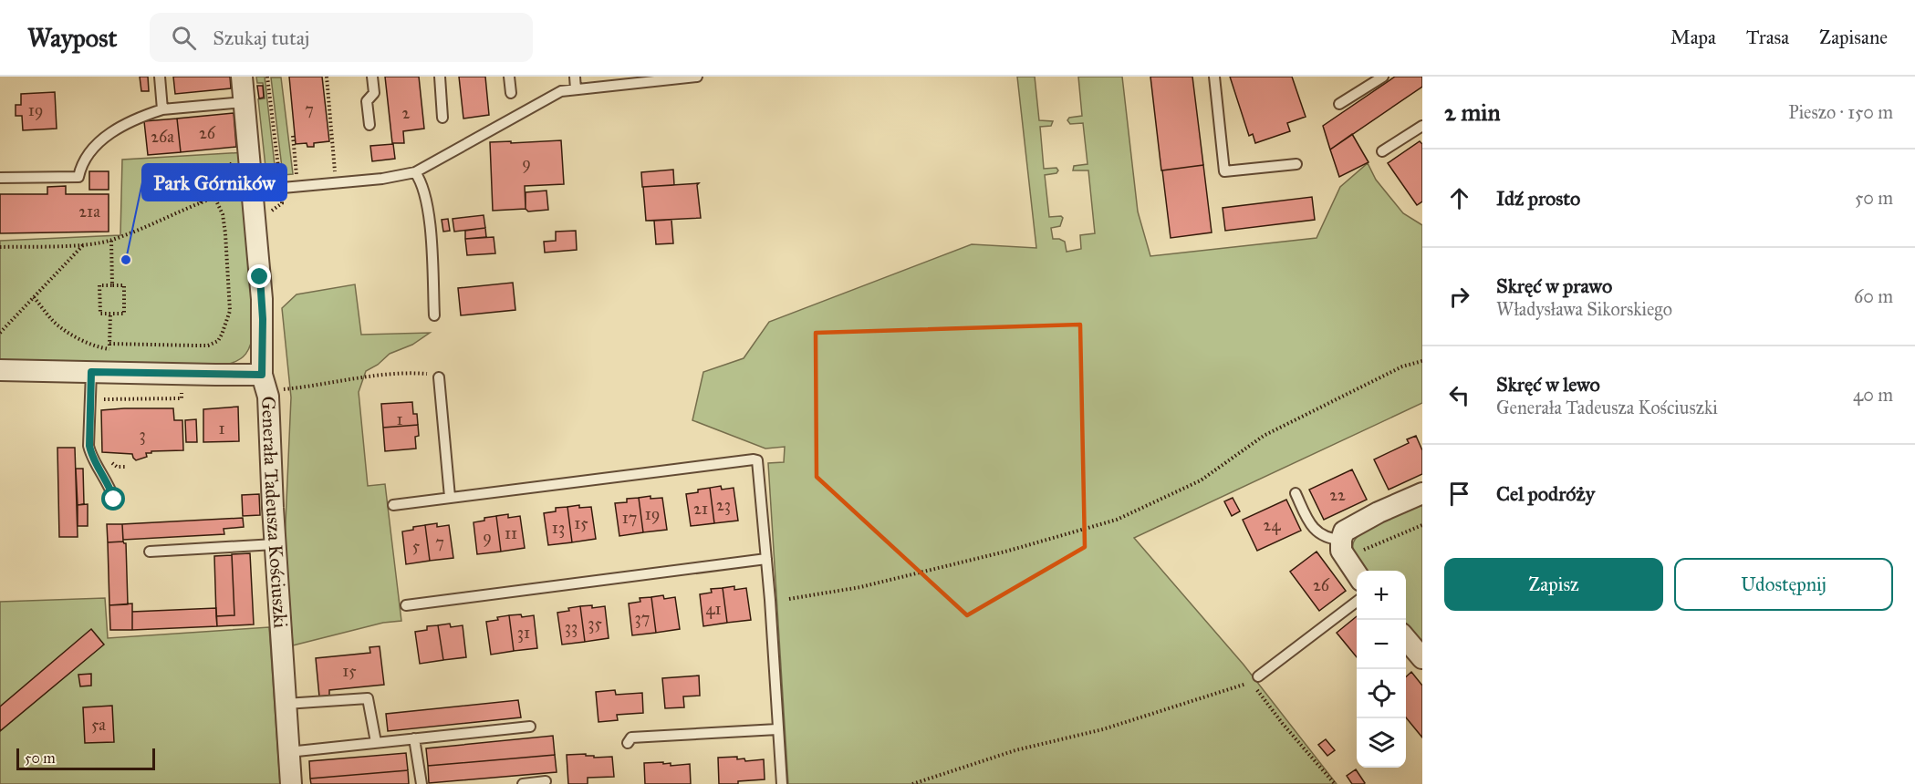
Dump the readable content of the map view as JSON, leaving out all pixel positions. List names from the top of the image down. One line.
{"streets":{"street":["Generała Tadeusza Kościuszki"]},"places":["Park Górników"],"house_numbers":["7","19","2","26","26a","9","21a","1","1","3","22","23","21","19","17","15","24","13","11","9","7","5","26","41","37","35","33","31","15","5a"],"scale_bar":"50 m","page":{"header":"Waypost","search":"Szukaj tutaj","nav":["Mapa","Trasa","Zapisane"],"heading":["2 min","Pieszo · 150 m"],"list":[["Idź prosto","50 m"],["Skręć w prawo","Władysława Sikorskiego","60 m"],["Skręć w lewo","Generała Tadeusza Kościuszki","40 m"],"Cel podróży"],"buttons":["Zapisz","Udostępnij"],"map_buttons":["+","−"],"scale":"50 m"}}
